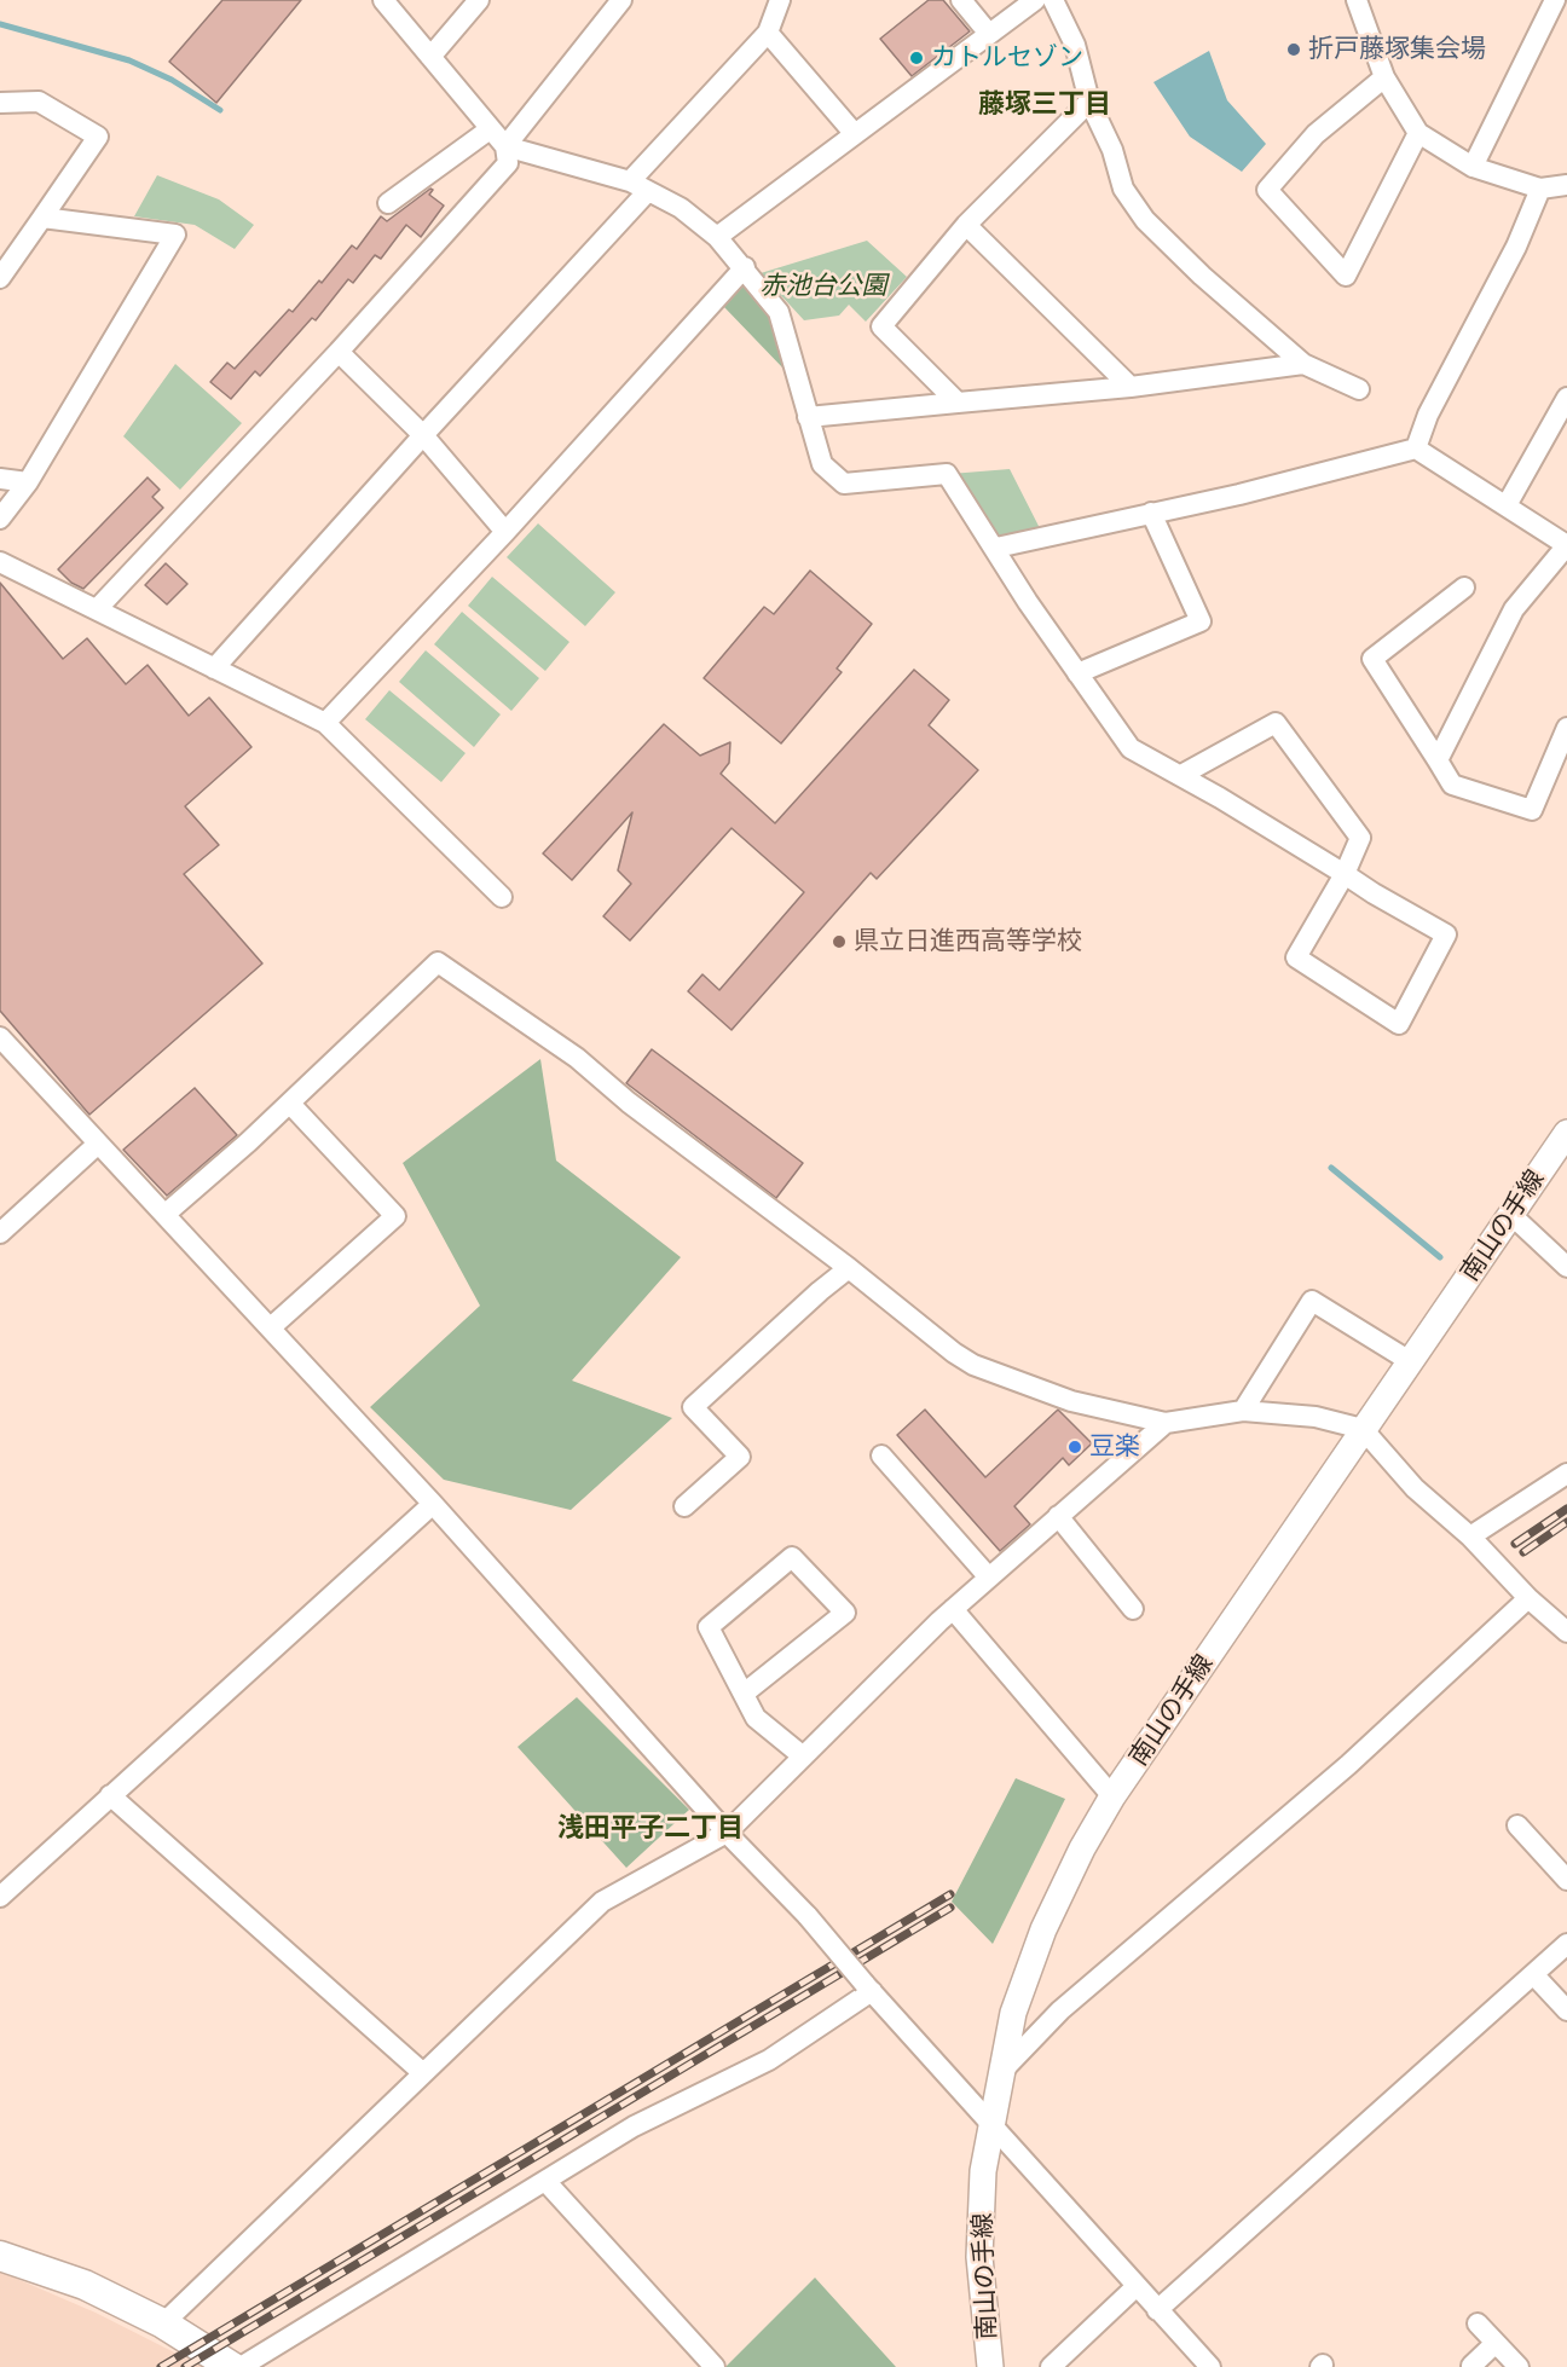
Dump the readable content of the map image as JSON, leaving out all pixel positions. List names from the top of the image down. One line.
{"streets":{"street":["南山の手線"]},"districts":["藤塚三丁目","浅田平子二丁目"],"parks":["赤池台公園"],"places":["折戸藤塚集会場","カトルセゾン","県立日進西高等学校","豆楽"]}
